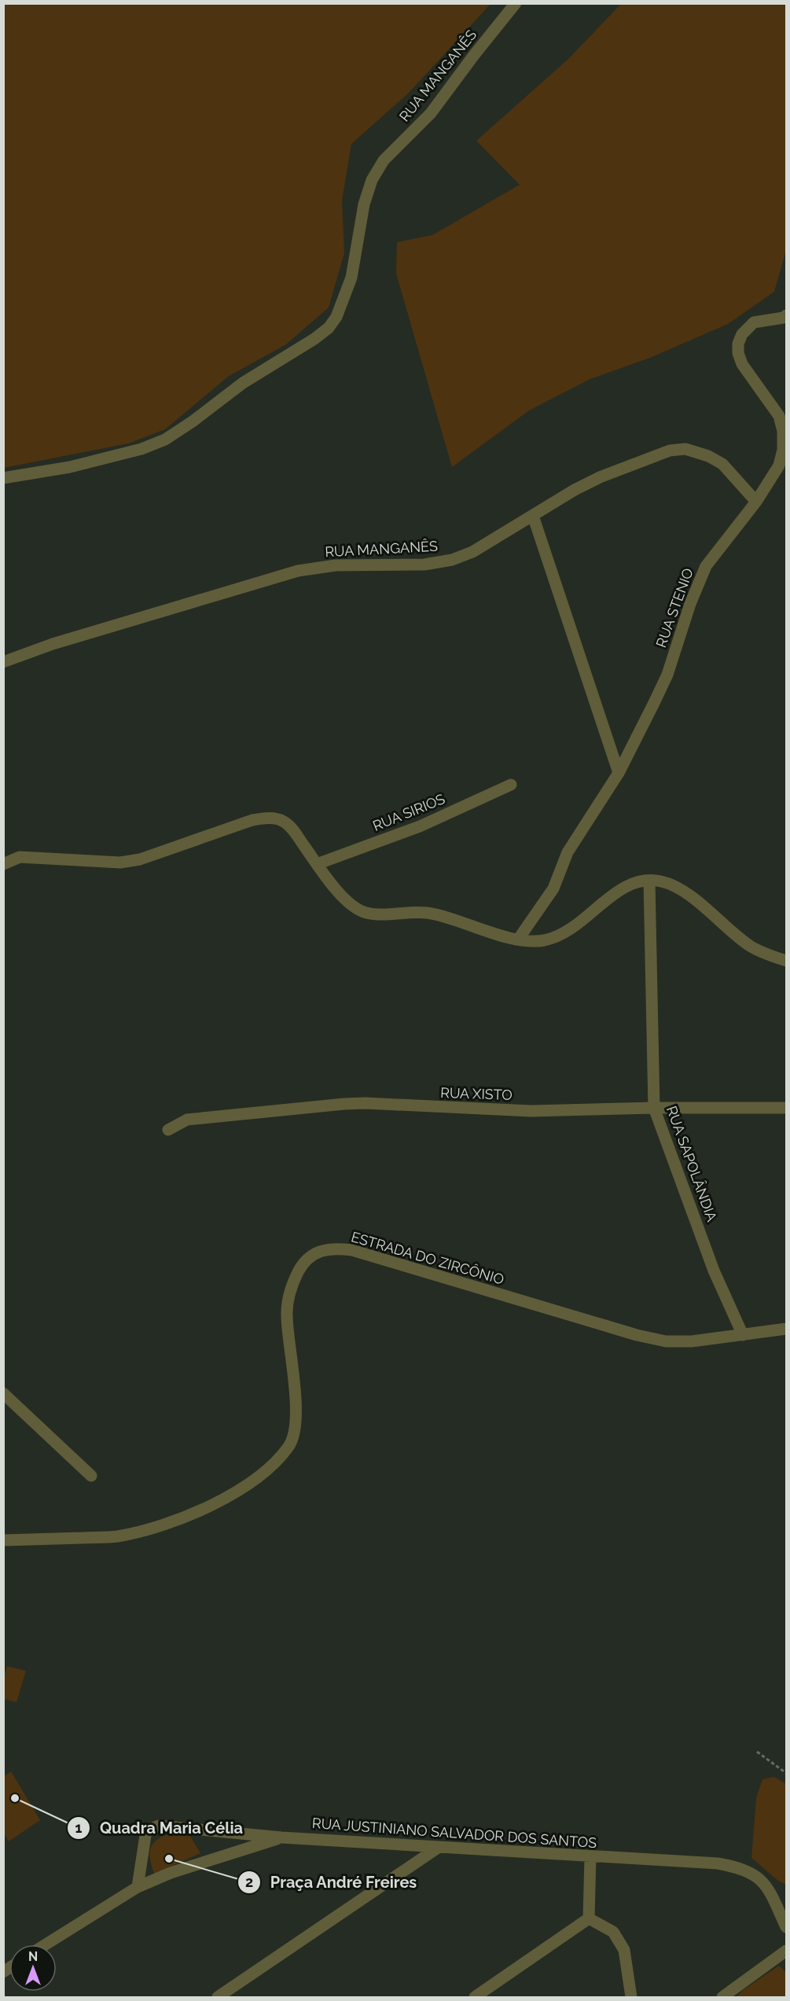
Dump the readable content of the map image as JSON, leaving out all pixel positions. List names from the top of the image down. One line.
{"streets":{"street":["RUA MANGANÊS","RUA STENIO","RUA SIRIOS","RUA XISTO","RUA SAPOLÂNDIA","ESTRADA DO ZIRCÔNIO","RUA JUSTINIANO SALVADOR DOS SANTOS"]},"crossings":[["RUA MANGANÊS","RUA STENIO"],["RUA XISTO","RUA SAPOLÂNDIA"],["RUA SAPOLÂNDIA","ESTRADA DO ZIRCÔNIO"]],"places":["Quadra Maria Célia","Praça André Freires"],"north":"top"}
